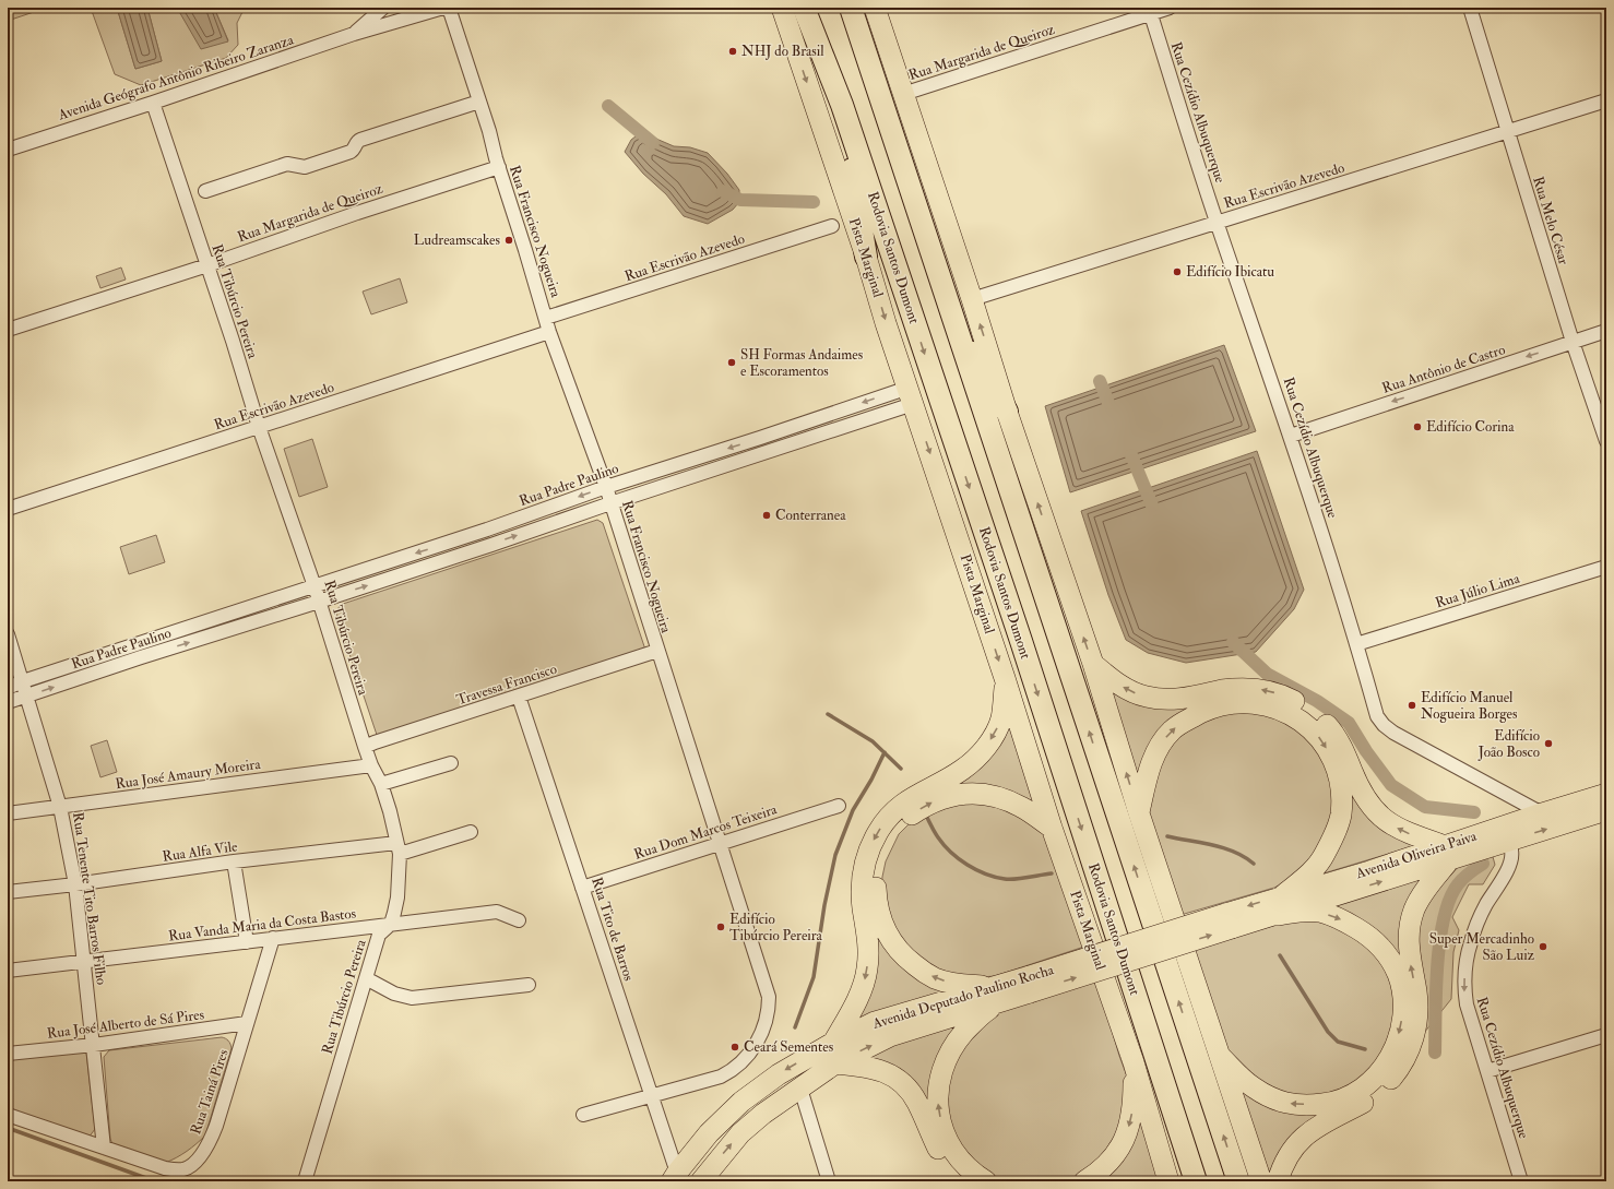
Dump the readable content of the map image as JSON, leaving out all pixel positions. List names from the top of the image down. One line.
{"streets":{"highway":["Rodovia Santos Dumont"],"main road":["Pista Marginal","Avenida Oliveira Paiva","Avenida Deputado Paulino Rocha"],"street":["Rua Margarida de Queiroz","Avenida Geógrafo Antônio Ribeiro Zaranza","Rua Cezídio Albuquerque","Rua Escrivão Azevedo","Rua Melo César","Rua Francisco Nogueira","Rua Tibúrcio Pereira","Rua Antônio de Castro","Rua Padre Paulino","Rua Júlio Lima","Travessa Francisco","Rua José Amaury Moreira","Rua Dom Marcos Teixeira","Rua Alfa Vile","Rua Tenente Tito Barros Filho","Rua Vanda Maria da Costa Bastos","Rua Tito de Barros","Rua José Alberto de Sá Pires","Rua Tainá Pires"]},"crossings":[["Rua Margarida de Queiroz","Rua Cezídio Albuquerque"],["Rua Margarida de Queiroz","Rua Francisco Nogueira"],["Rua Margarida de Queiroz","Rua Tibúrcio Pereira"],["Avenida Geógrafo Antônio Ribeiro Zaranza","Rua Tibúrcio Pereira"],["Rua Cezídio Albuquerque","Rua Escrivão Azevedo"],["Rua Cezídio Albuquerque","Rua Antônio de Castro"],["Rua Cezídio Albuquerque","Rua Júlio Lima"],["Rua Cezídio Albuquerque","Avenida Oliveira Paiva"],["Rua Escrivão Azevedo","Rua Melo César"],["Rua Escrivão Azevedo","Rua Francisco Nogueira"],["Rua Escrivão Azevedo","Rua Tibúrcio Pereira"],["Rua Melo César","Rua Antônio de Castro"],["Rua Francisco Nogueira","Rua Padre Paulino"],["Rua Francisco Nogueira","Travessa Francisco"],["Rua Francisco Nogueira","Rua Dom Marcos Teixeira"],["Rua Francisco Nogueira","Rua Tito de Barros"],["Pista Marginal","Rua Padre Paulino"],["Rua Tibúrcio Pereira","Rua Padre Paulino"],["Rua Tibúrcio Pereira","Travessa Francisco"],["Rua Tibúrcio Pereira","Rua José Amaury Moreira"],["Rua Tibúrcio Pereira","Rua Alfa Vile"],["Rua Tibúrcio Pereira","Rua Vanda Maria da Costa Bastos"],["Rua Padre Paulino","Rua Tenente Tito Barros Filho"],["Travessa Francisco","Rua Tito de Barros"],["Rua José Amaury Moreira","Rua Tenente Tito Barros Filho"],["Rua Dom Marcos Teixeira","Rua Tito de Barros"],["Rua Alfa Vile","Rua Tenente Tito Barros Filho"],["Avenida Oliveira Paiva","Avenida Deputado Paulino Rocha"],["Rua Tenente Tito Barros Filho","Rua Vanda Maria da Costa Bastos"],["Rua Tenente Tito Barros Filho","Rua José Alberto de Sá Pires"],["Rua Tenente Tito Barros Filho","Rua Tainá Pires"],["Rua Vanda Maria da Costa Bastos","Rua Tainá Pires"],["Rua Tito de Barros","Avenida Deputado Paulino Rocha"],["Rua José Alberto de Sá Pires","Rua Tainá Pires"]],"one_way":["Rua Antônio de Castro"],"places":["NHJ do Brasil","Ludreamscakes","Edifício Ibicatu","SH Formas Andaimes e Escoramentos","Edifício Corina","Conterranea","Edifício Manuel Nogueira Borges","Edifício João Bosco","Edifício Tibúrcio Pereira","Super Mercadinho São Luiz","Ceará Sementes"]}
